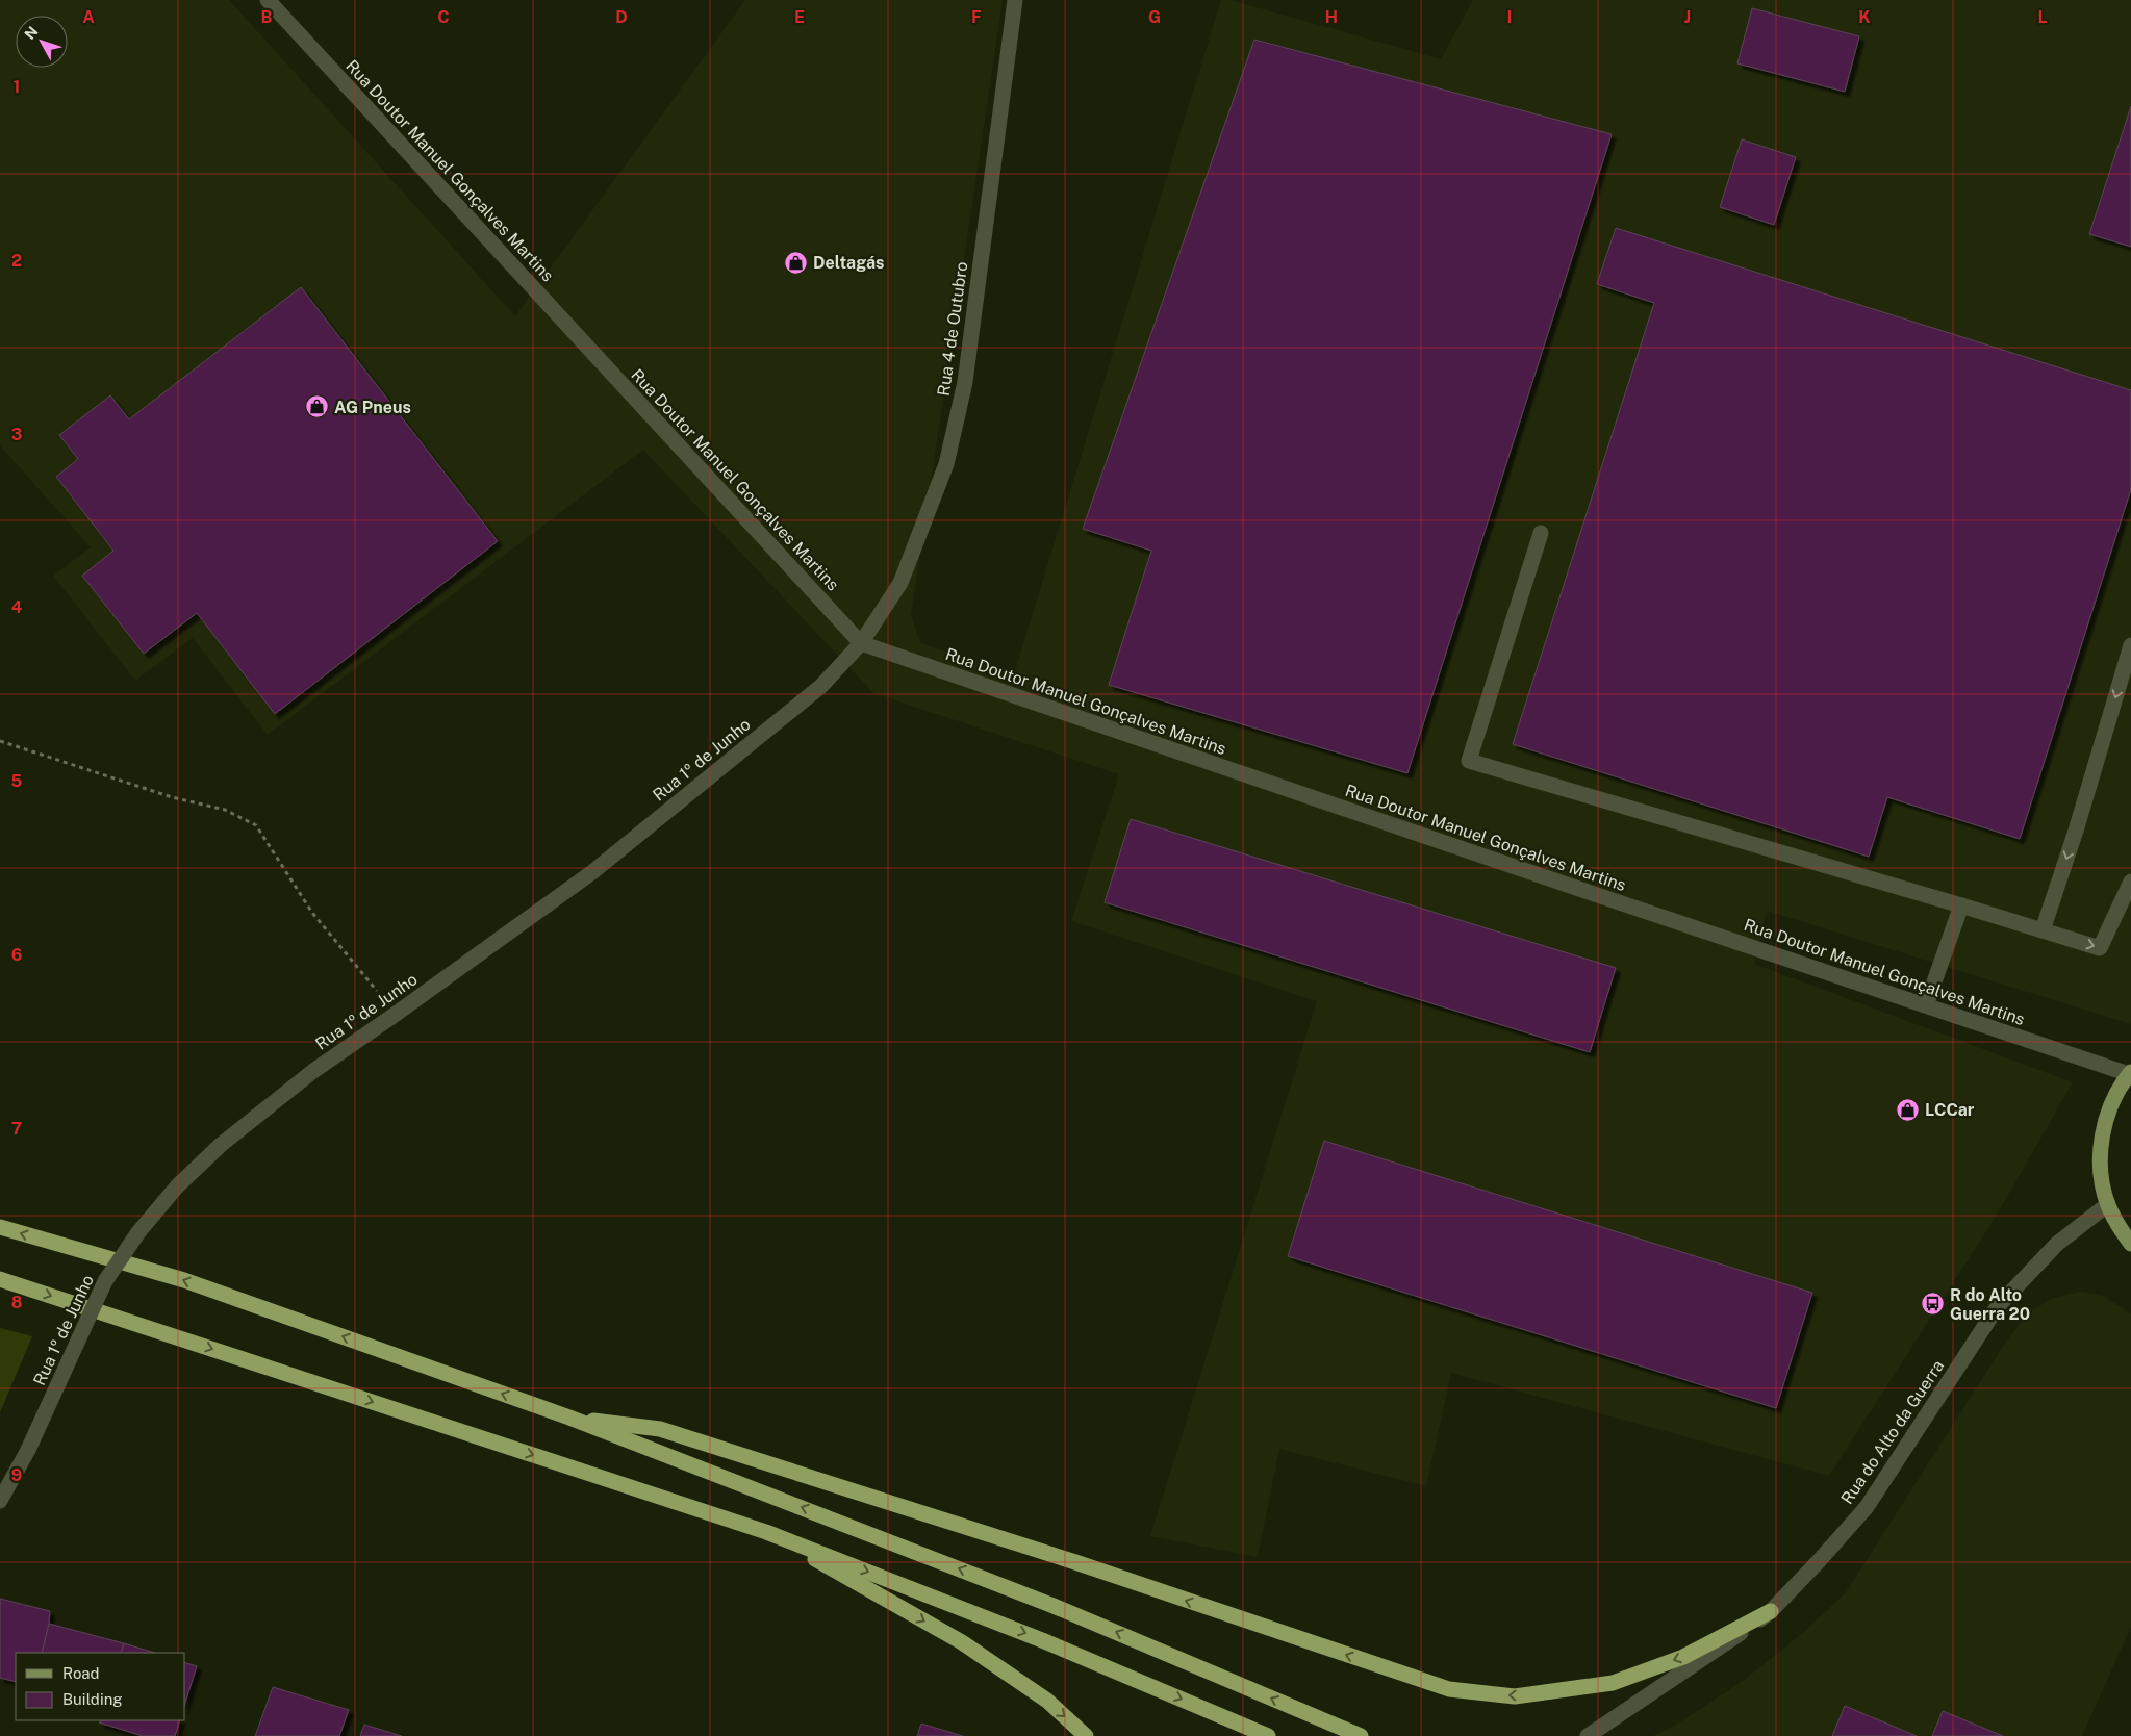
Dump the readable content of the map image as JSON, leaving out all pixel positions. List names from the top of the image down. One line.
{"streets":{"street":["Rua Doutor Manuel Gonçalves Martins","Rua 4 de Outubro","Rua 1º de Junho","Rua do Alto da Guerra"]},"crossings":[["Rua Doutor Manuel Gonçalves Martins","Rua 4 de Outubro"],["Rua Doutor Manuel Gonçalves Martins","Rua 1º de Junho"],["Rua 4 de Outubro","Rua 1º de Junho"]],"places":{"shop":["Deltagás","AG Pneus","LCCar"],"bus stop":["R do Alto Guerra 20"]},"legend":["Road","Building"],"north":"top left","grid":{"columns":["A","B","C","D","E","F","G","H","I","J","K","L"],"rows":["1","2","3","4","5","6","7","8","9"]}}
